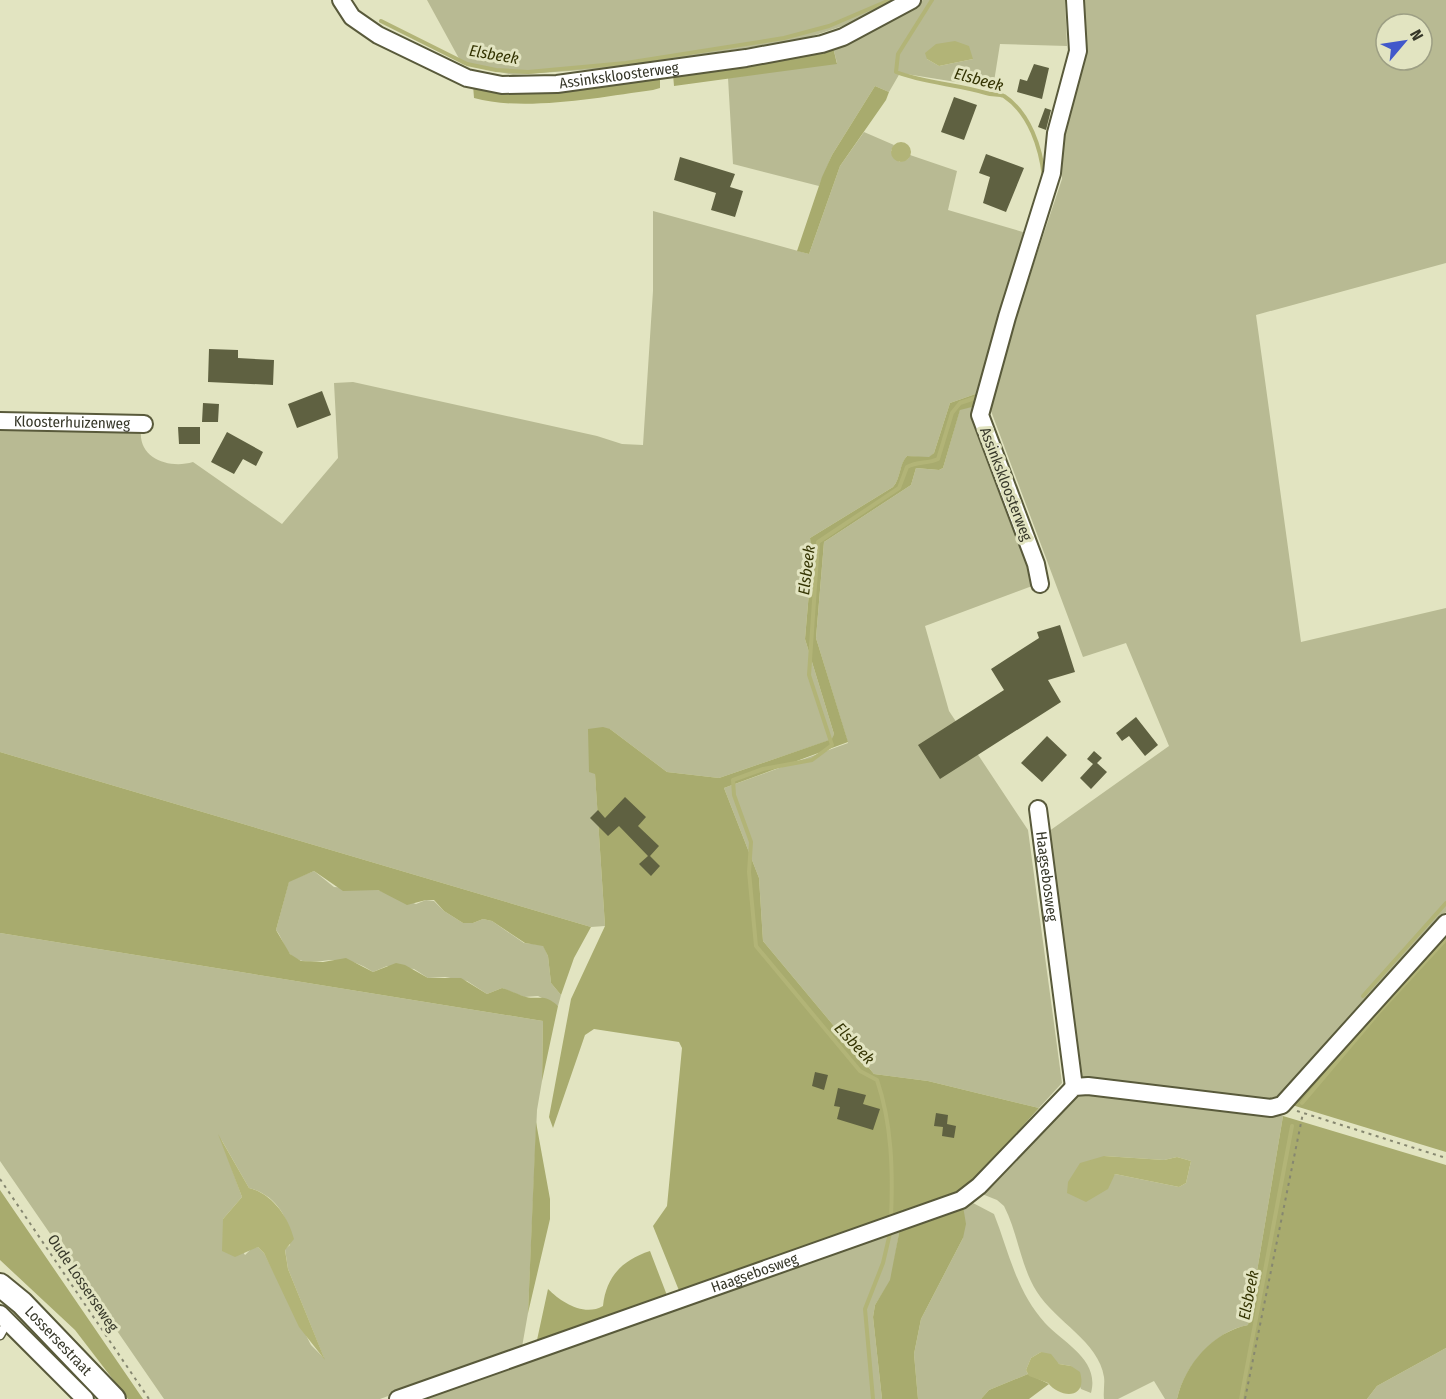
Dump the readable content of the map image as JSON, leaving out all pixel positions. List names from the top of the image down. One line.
{"streets":{"main road":["Lossersestraat"],"street":["Assinkskloosterweg","Kloosterhuizenweg","Haagsebosweg"],"path":["Oude Losserseweg"]},"water":["Elsbeek"],"north":"top right"}
